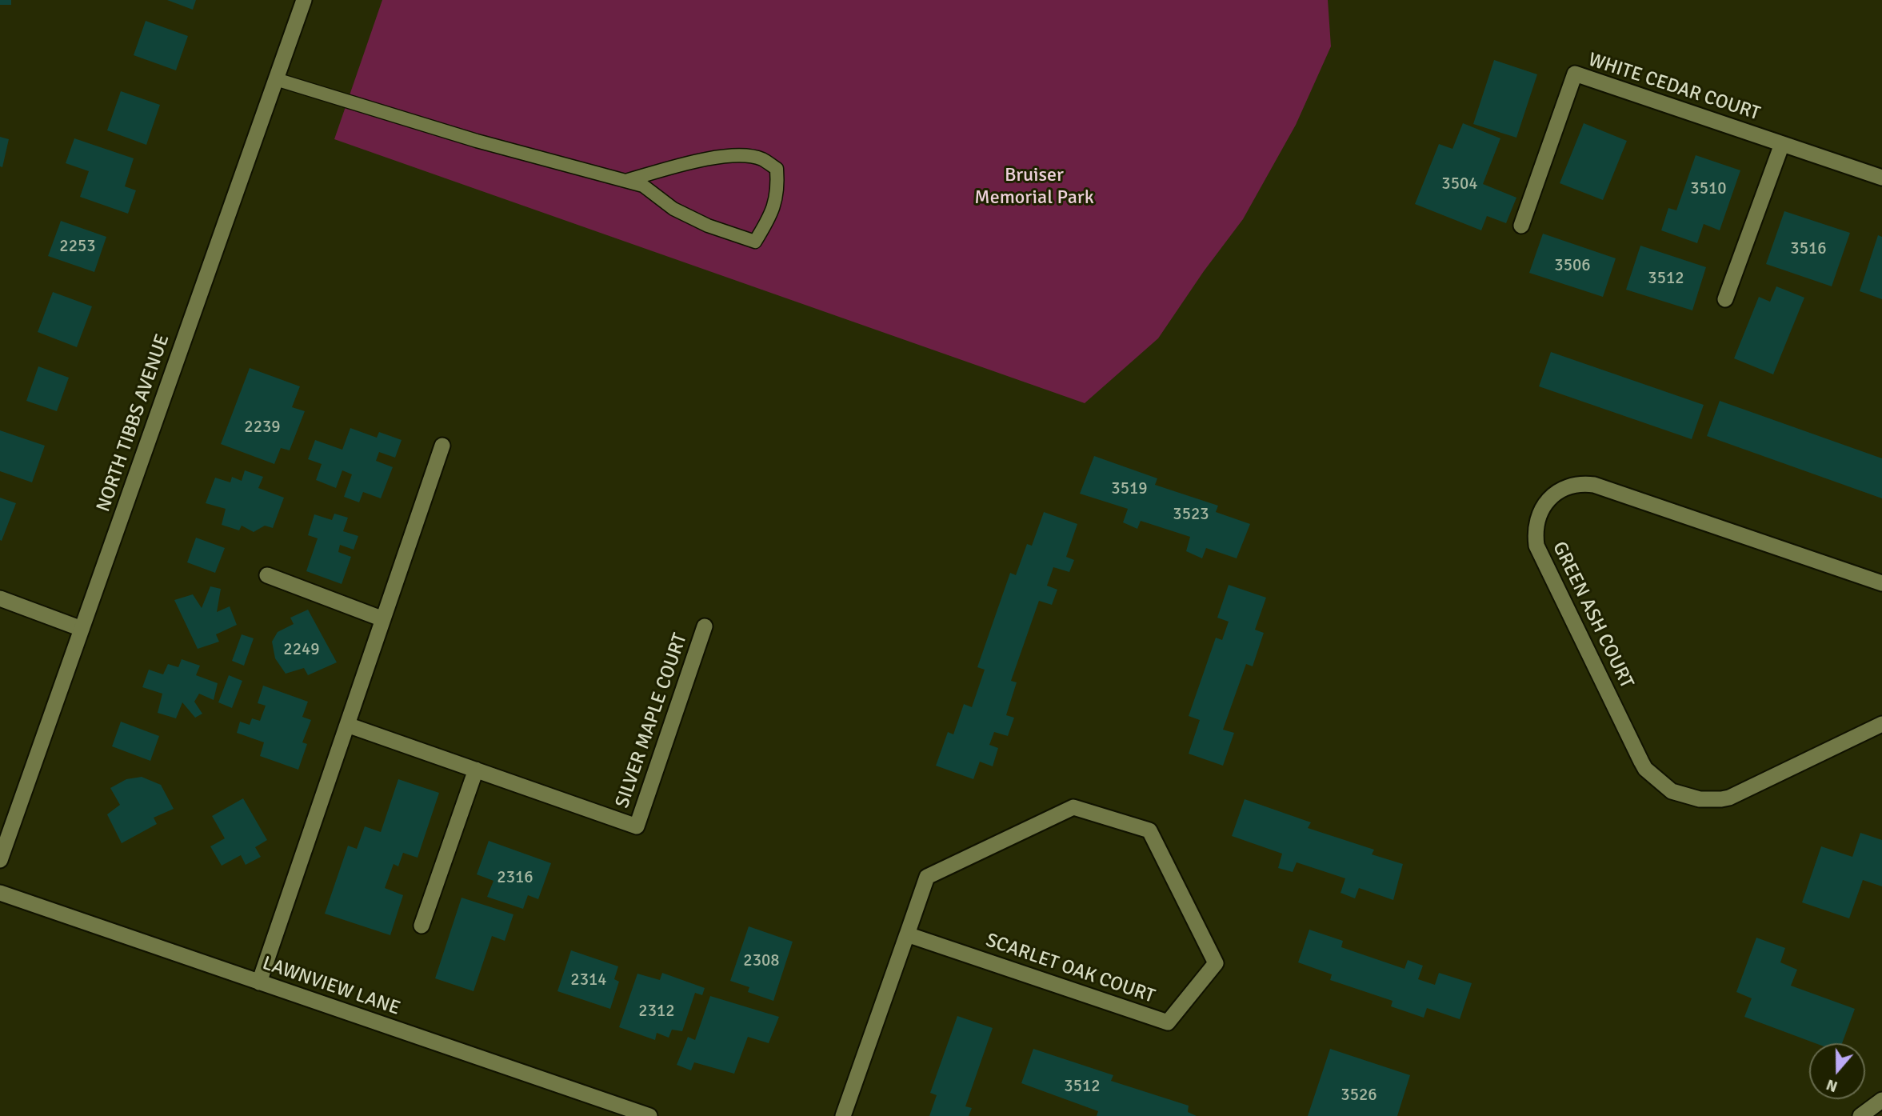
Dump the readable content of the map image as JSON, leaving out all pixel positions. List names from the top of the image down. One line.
{"streets":{"street":["WHITE CEDAR COURT","NORTH TIBBS AVENUE","GREEN ASH COURT","SILVER MAPLE COURT","SCARLET OAK COURT","LAWNVIEW LANE"]},"parks":["Bruiser Memorial Park"],"house_numbers":["3504","3510","2253","3516","3506","3512","2239","3519","3523","2249","2316","2308","2314","2312","3512","3526"],"north":"bottom"}
